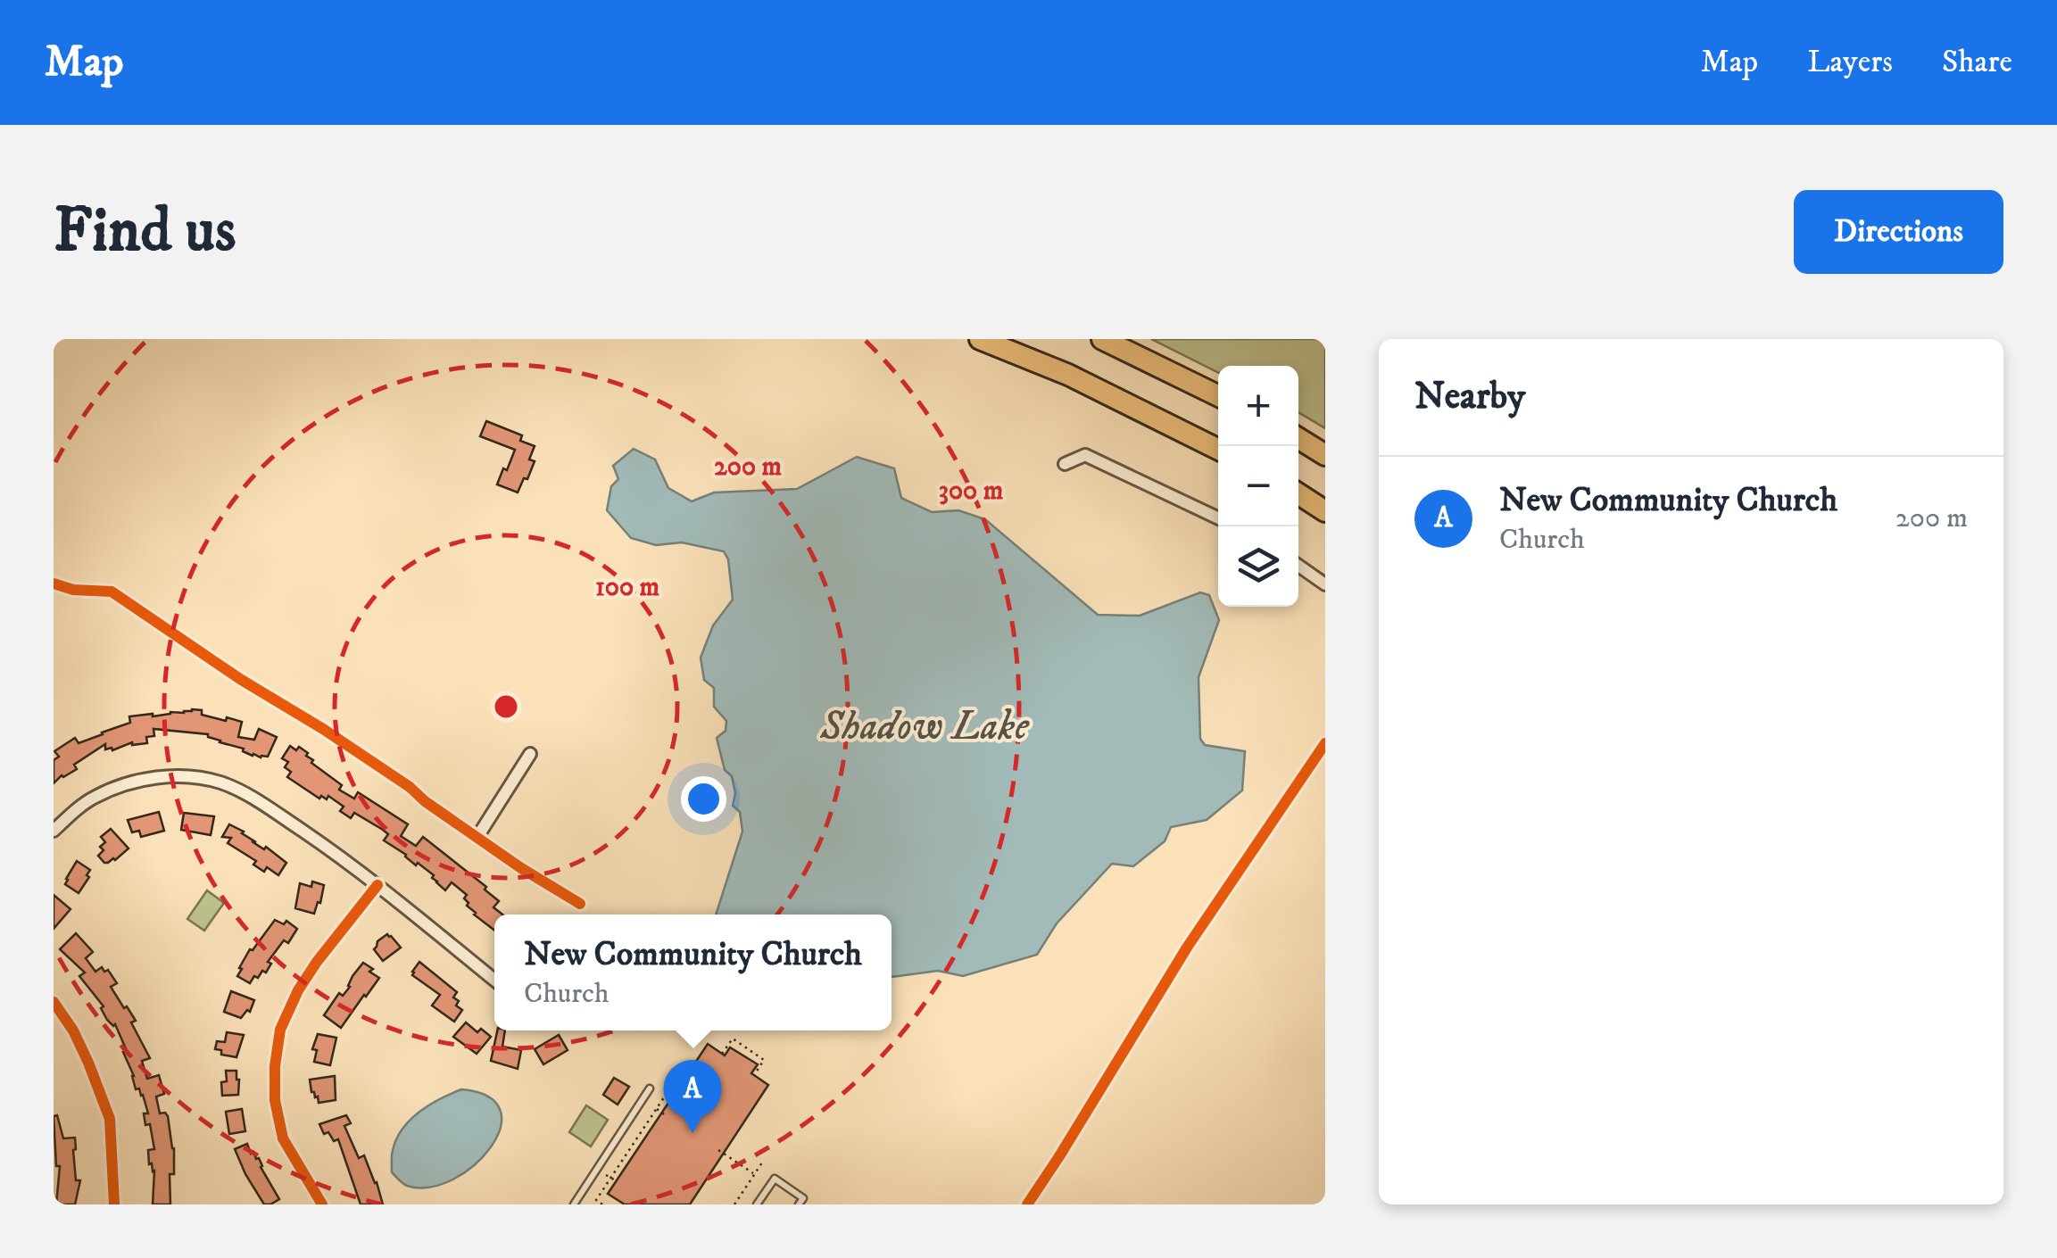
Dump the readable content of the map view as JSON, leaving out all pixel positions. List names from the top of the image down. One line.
{"water":["Shadow Lake"],"page":{"header":"Map","nav":["Map","Layers","Share"],"buttons":"Directions","title":"Find us","heading":"Nearby","map_buttons":["+","−"],"list":[{"mark":"A","name":"New Community Church","note":"Church","value":"200 m"}],"popup":["New Community Church","Church"],"pins":"A"},"rings":["200 m","300 m","100 m"]}
